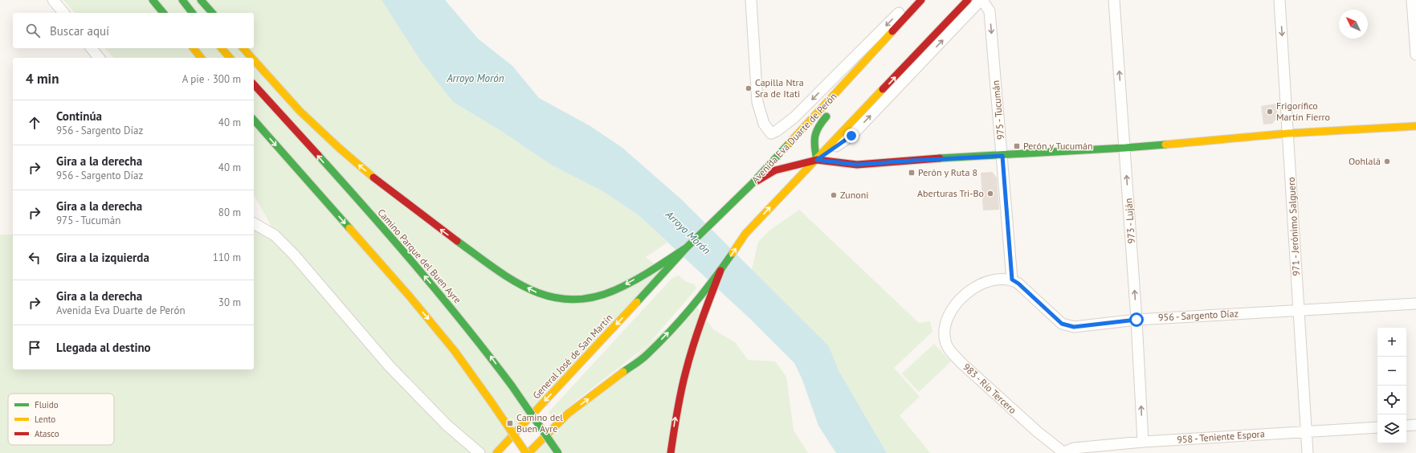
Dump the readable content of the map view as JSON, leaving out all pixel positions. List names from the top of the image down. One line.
{"streets":{"main road":["Avenida Eva Duarte de Perón","Camino Parque del Buen Ayre","General José de San Martín"],"street":["975 - Tucumán","973 - Luján","971 - Jerónimo Salguero","956 - Sargento Díaz","983 - Río Tercero","958 - Teniente Espora"]},"crossings":[["975 - Tucumán","956 - Sargento Díaz"],["975 - Tucumán","983 - Río Tercero"],["Avenida Eva Duarte de Perón","General José de San Martín"],["973 - Luján","956 - Sargento Díaz"],["973 - Luján","958 - Teniente Espora"],["971 - Jerónimo Salguero","956 - Sargento Díaz"],["971 - Jerónimo Salguero","958 - Teniente Espora"],["956 - Sargento Díaz","983 - Río Tercero"],["983 - Río Tercero","958 - Teniente Espora"]],"one_way":["975 - Tucumán","973 - Luján"],"water":["Arroyo Morón"],"places":{"other":["Capilla Ntra Sra de Itati","Frigorífico Martín Fierro","Oohlalá","Aberturas Tri-Bo","Zunoni"],"transit":["Perón y Tucumán","Perón y Ruta 8","Camino del Buen Ayre"]},"legend":["Fluido","Lento","Atasco"],"north":"top left","page":{"search":"Buscar aquí","heading":["4 min","A pie · 300 m"],"list":[["Continúa","956 - Sargento Díaz","40 m"],["Gira a la derecha","956 - Sargento Díaz","40 m"],["Gira a la derecha","975 - Tucumán","80 m"],["Gira a la izquierda","110 m"],["Gira a la derecha","Avenida Eva Duarte de Perón","30 m"],"Llegada al destino"],"map_buttons":["+","−"]}}
